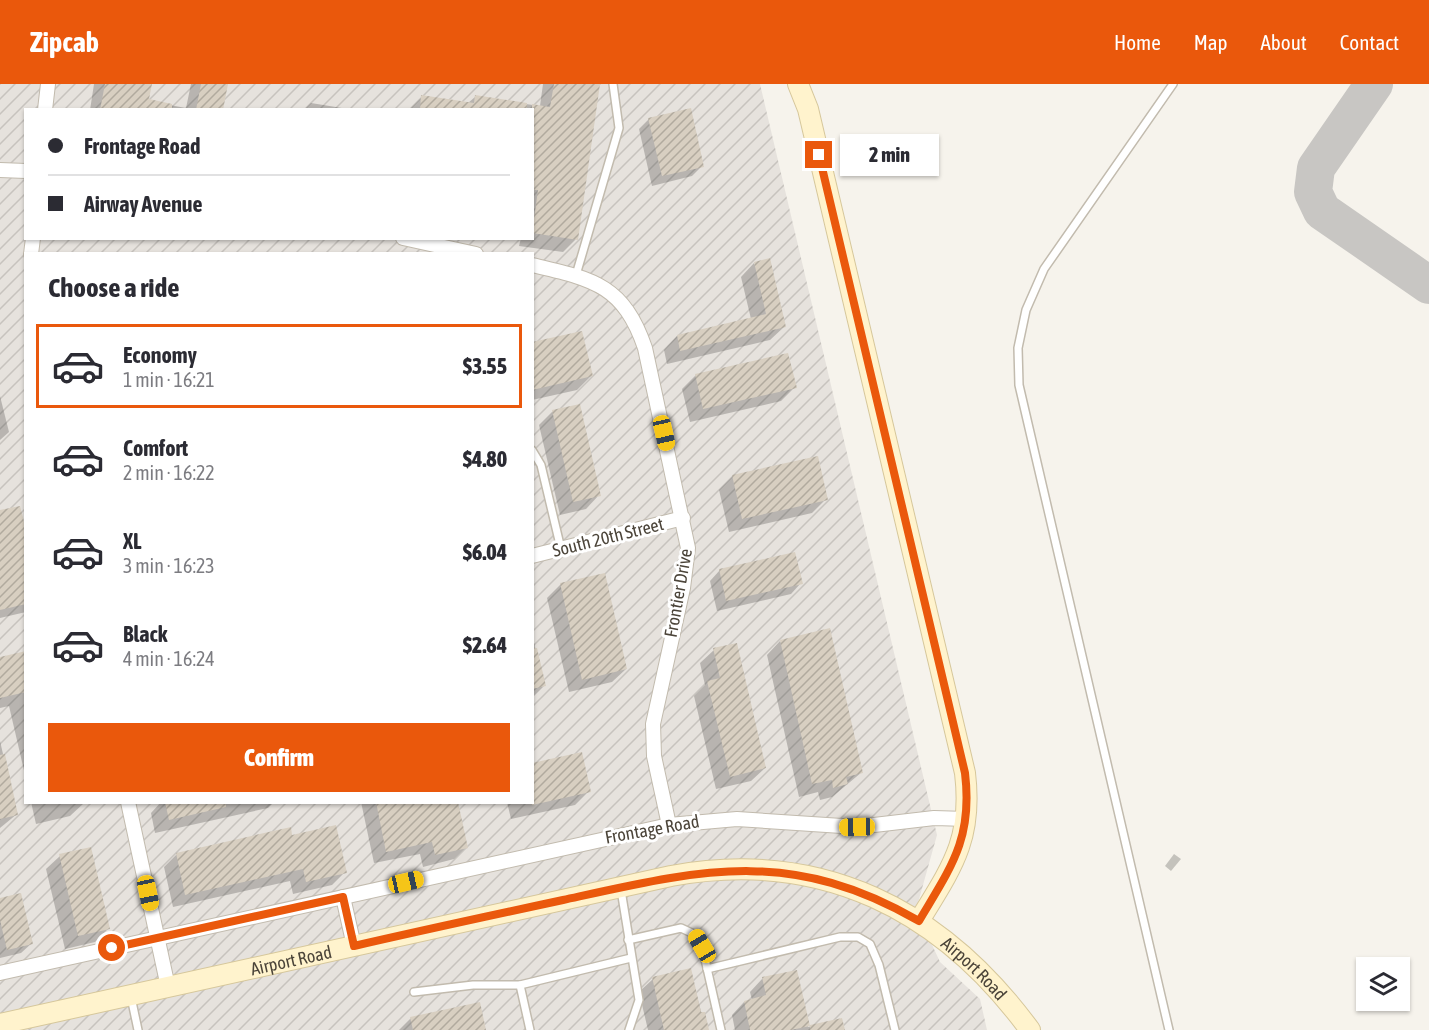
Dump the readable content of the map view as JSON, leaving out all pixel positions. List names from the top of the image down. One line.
{"streets":{"main road":["Airport Road"],"street":["South 20th Street","Frontier Drive","Frontage Road"]},"crossings":[["South 20th Street","Frontier Drive"],["Frontier Drive","Frontage Road"]],"page":{"header":"Zipcab","nav":["Home","Map","About","Contact"],"banner":["Frontage Road","Airway Avenue"],"bubble":"2 min","heading":"Choose a ride","list":[{"name":"Economy","note":"1 min · 16:21","value":"$3.55"},{"name":"Comfort","note":"2 min · 16:22","value":"$4.80"},{"name":"XL","note":"3 min · 16:23","value":"$6.04"},{"name":"Black","note":"4 min · 16:24","value":"$2.64"}],"buttons":"Confirm"}}
